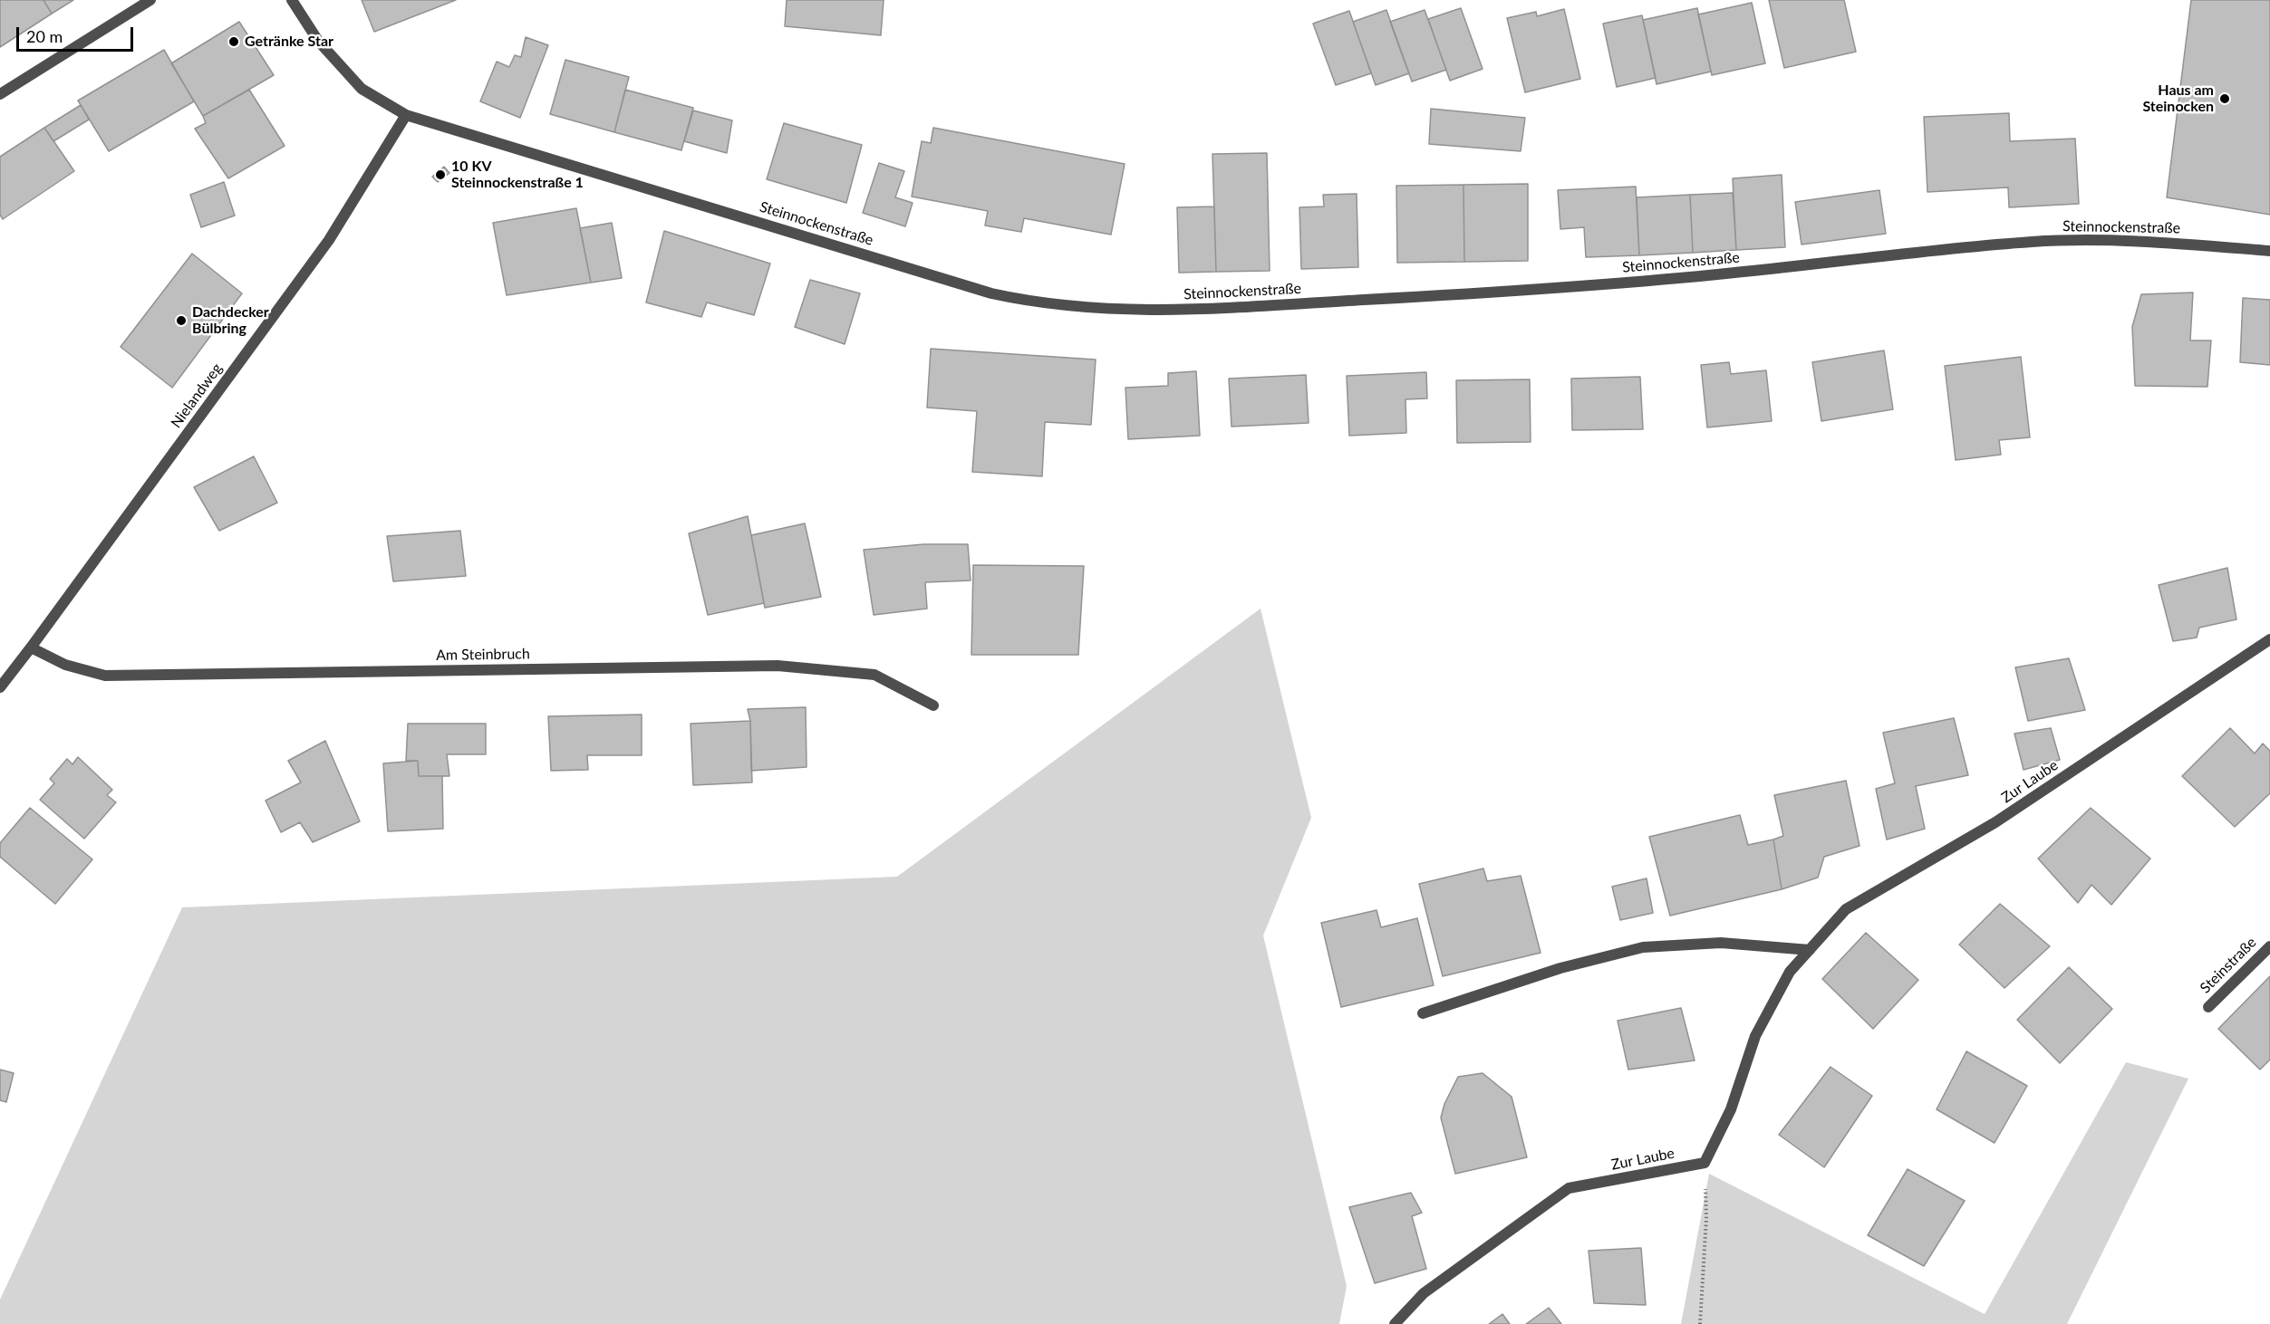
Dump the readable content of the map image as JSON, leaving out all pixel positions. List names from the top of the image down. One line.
{"streets":{"street":["Steinnockenstraße","Nielandweg","Am Steinbruch","Zur Laube","Steinstraße"]},"crossings":[["Steinnockenstraße","Nielandweg"],["Nielandweg","Am Steinbruch"]],"places":["Getränke Star","Haus am Steinocken","10 KV Steinnockenstraße 1","Dachdecker Bülbring"],"scale_bar":"20 m"}
